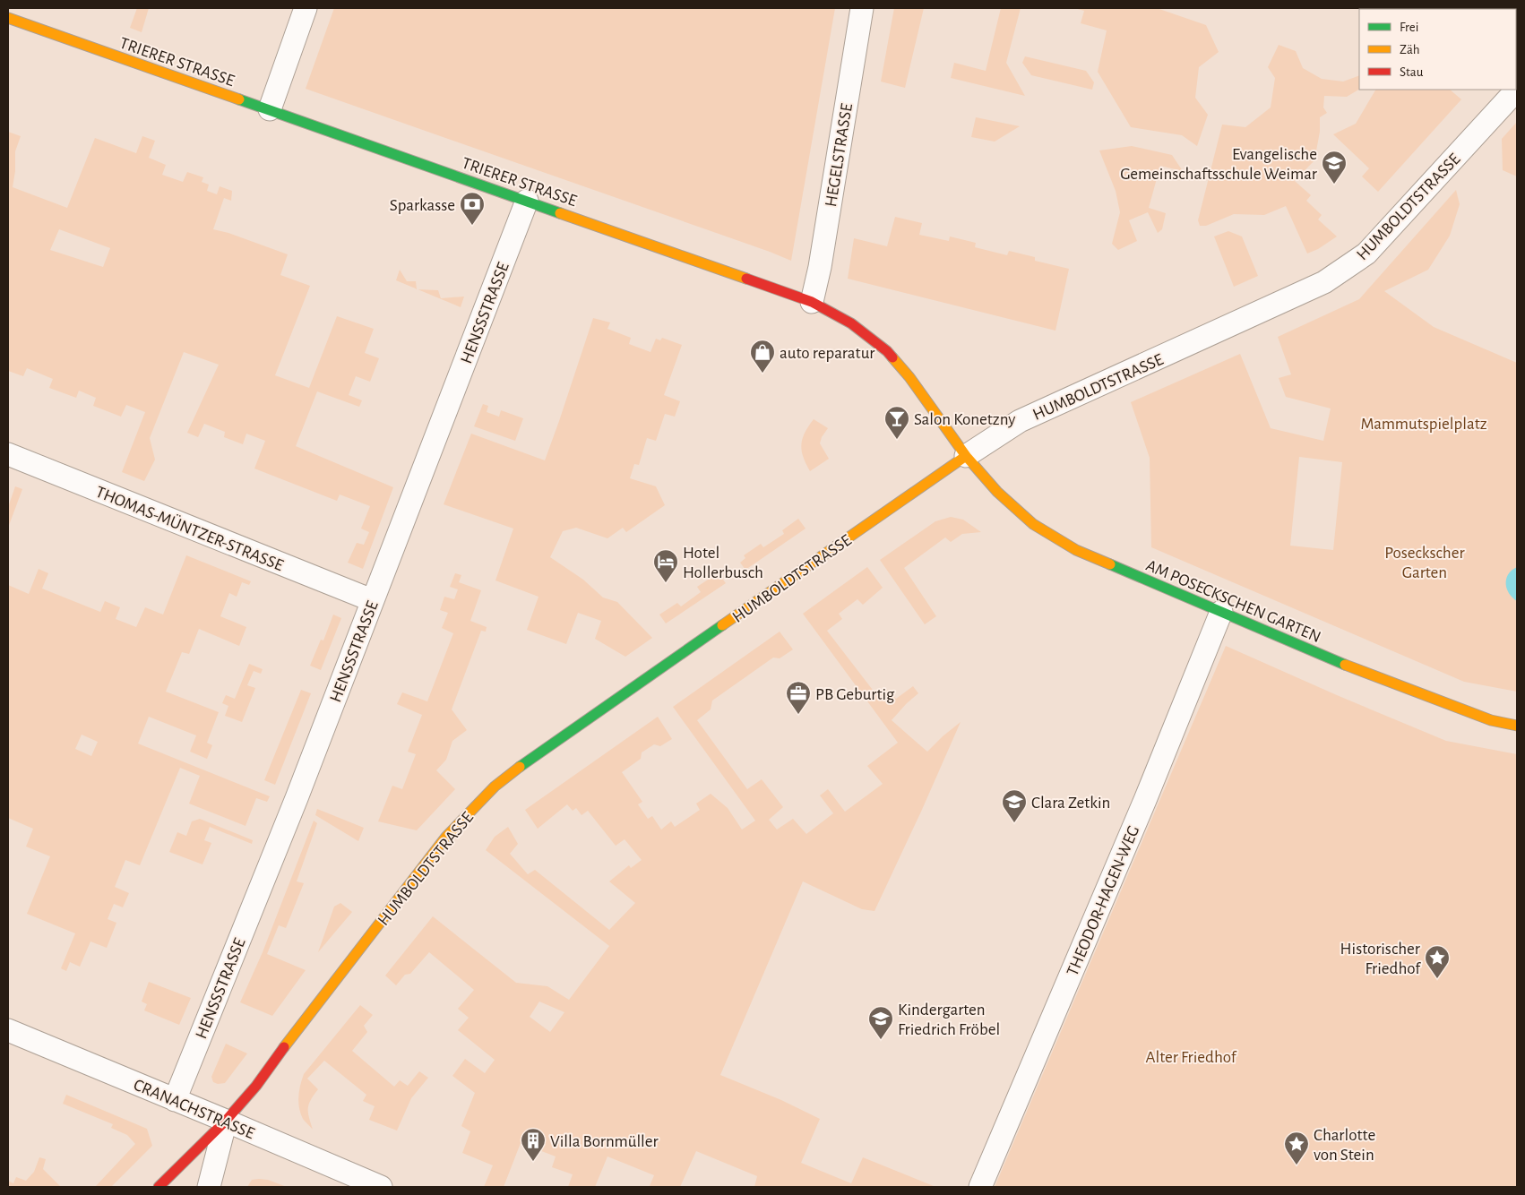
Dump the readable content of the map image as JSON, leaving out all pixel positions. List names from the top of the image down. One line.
{"streets":{"street":["TRIERER STRASSE","HEGELSTRASSE","HUMBOLDTSTRASSE","HENSSSTRASSE","THOMAS-MÜNTZER-STRASSE","AM POSECKSCHEN GARTEN","THEODOR-HAGEN-WEG","CRANACHSTRASSE"]},"crossings":[["TRIERER STRASSE","HEGELSTRASSE"],["TRIERER STRASSE","HUMBOLDTSTRASSE"],["TRIERER STRASSE","HENSSSTRASSE"],["TRIERER STRASSE","AM POSECKSCHEN GARTEN"],["HUMBOLDTSTRASSE","AM POSECKSCHEN GARTEN"],["HUMBOLDTSTRASSE","CRANACHSTRASSE"],["HENSSSTRASSE","THOMAS-MÜNTZER-STRASSE"],["HENSSSTRASSE","CRANACHSTRASSE"],["AM POSECKSCHEN GARTEN","THEODOR-HAGEN-WEG"]],"parks":["Mammutspielplatz","Poseckscher Garten","Alter Friedhof"],"places":{"school or university":["Evangelische Gemeinschaftsschule Weimar","Clara Zetkin","Kindergarten Friedrich Fröbel"],"bank":["Sparkasse"],"shop":["auto reparatur"],"bar":["Salon Konetzny"],"hotel":["Hotel Hollerbusch"],"office":["PB Geburtig"],"place":["Historischer Friedhof","Charlotte von Stein"],"building":["Villa Bornmüller"]},"legend":["Frei","Zäh","Stau"]}
